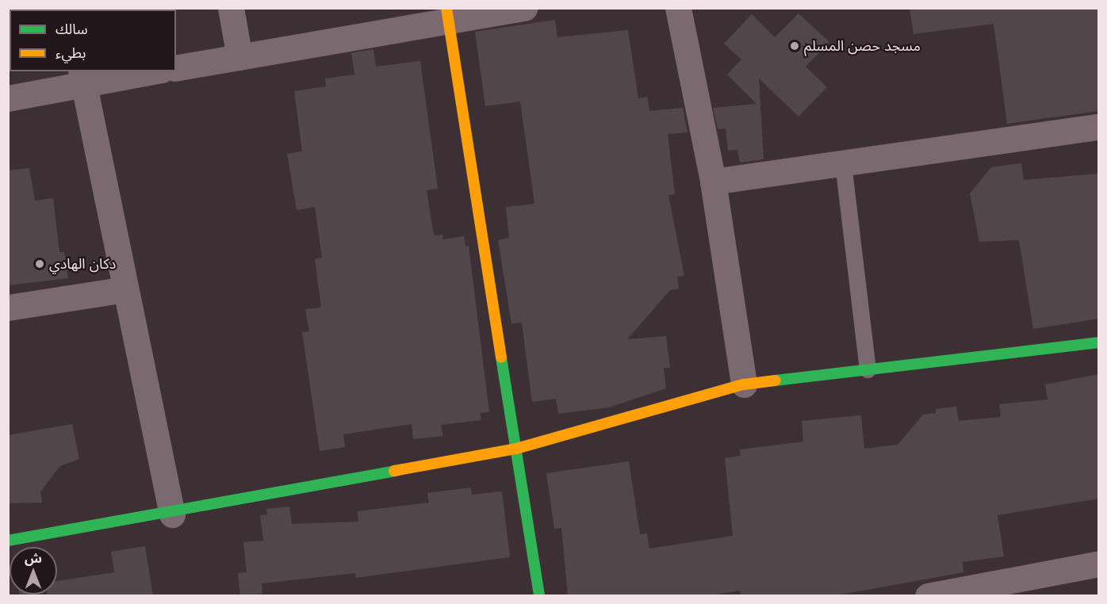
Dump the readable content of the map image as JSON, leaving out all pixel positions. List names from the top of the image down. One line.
{"places":["مسجد حصن المسلم","دكان الهادي"],"legend":["سالك","بطيء"],"north":"top"}
